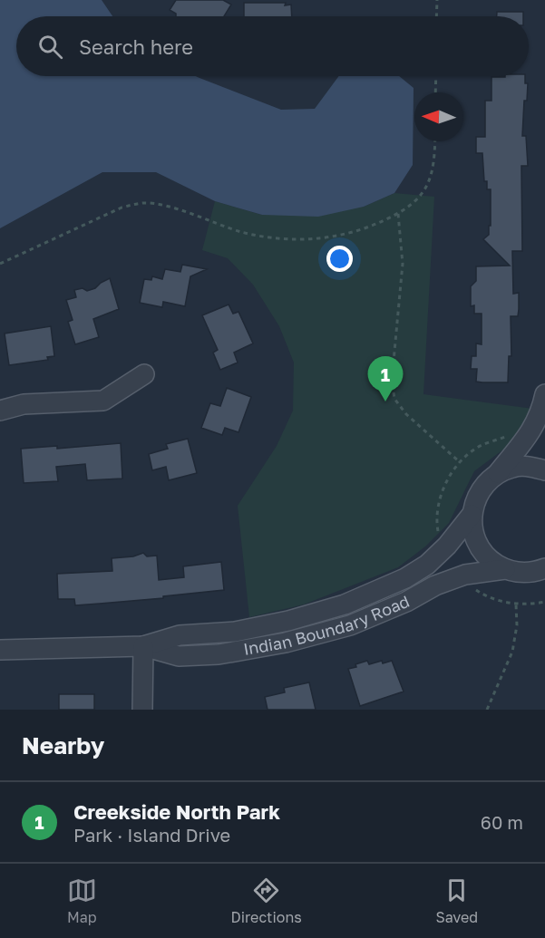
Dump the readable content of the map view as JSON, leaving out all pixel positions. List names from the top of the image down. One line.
{"streets":{"street":["Indian Boundary Road"]},"north":"left","page":{"search":"Search here","pins":"1","heading":"Nearby","list":[{"mark":"1","name":"Creekside North Park","note":"Park · Island Drive","value":"60 m"}],"nav":["Map","Directions","Saved"]}}
